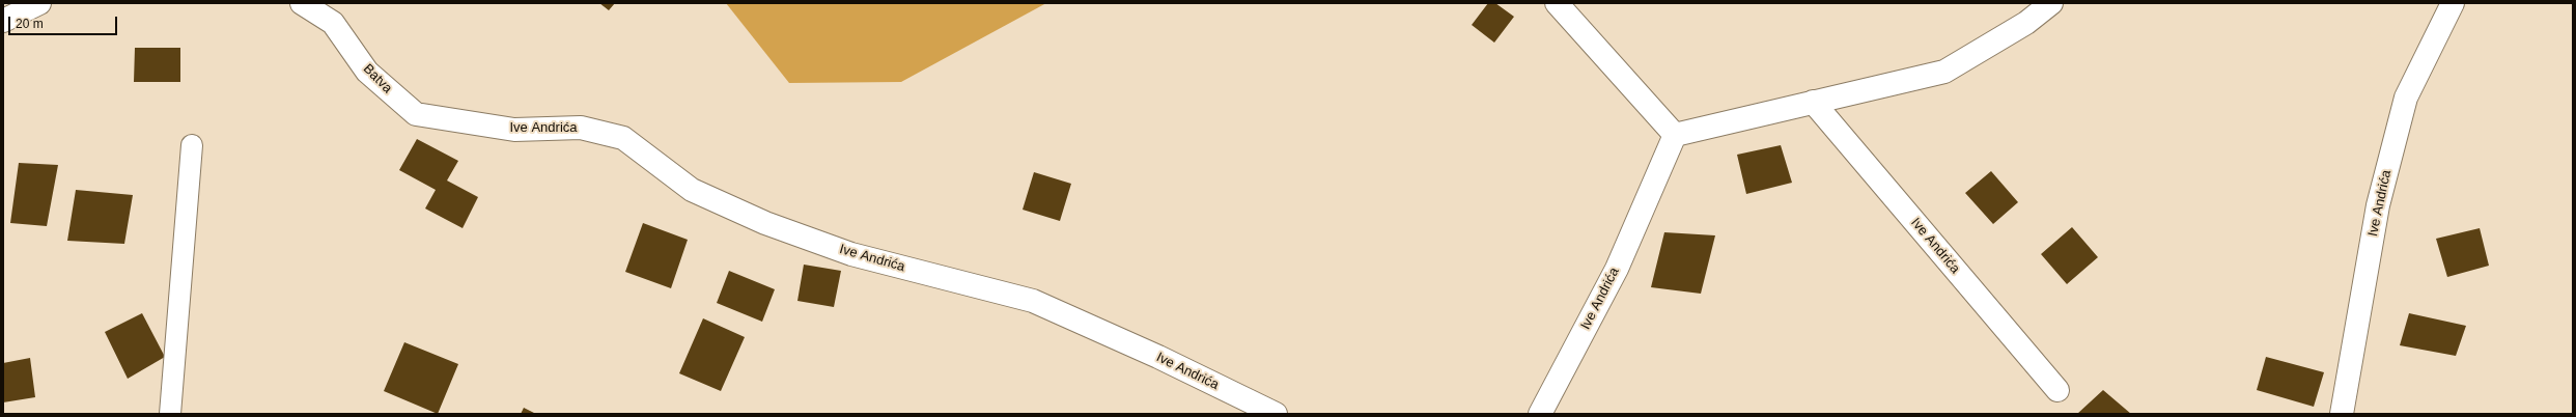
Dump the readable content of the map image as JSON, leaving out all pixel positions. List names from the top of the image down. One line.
{"streets":{"street":["Batva","Ive Andrića"]},"crossings":[["Batva","Ive Andrića"]],"scale_bar":"20 m"}
